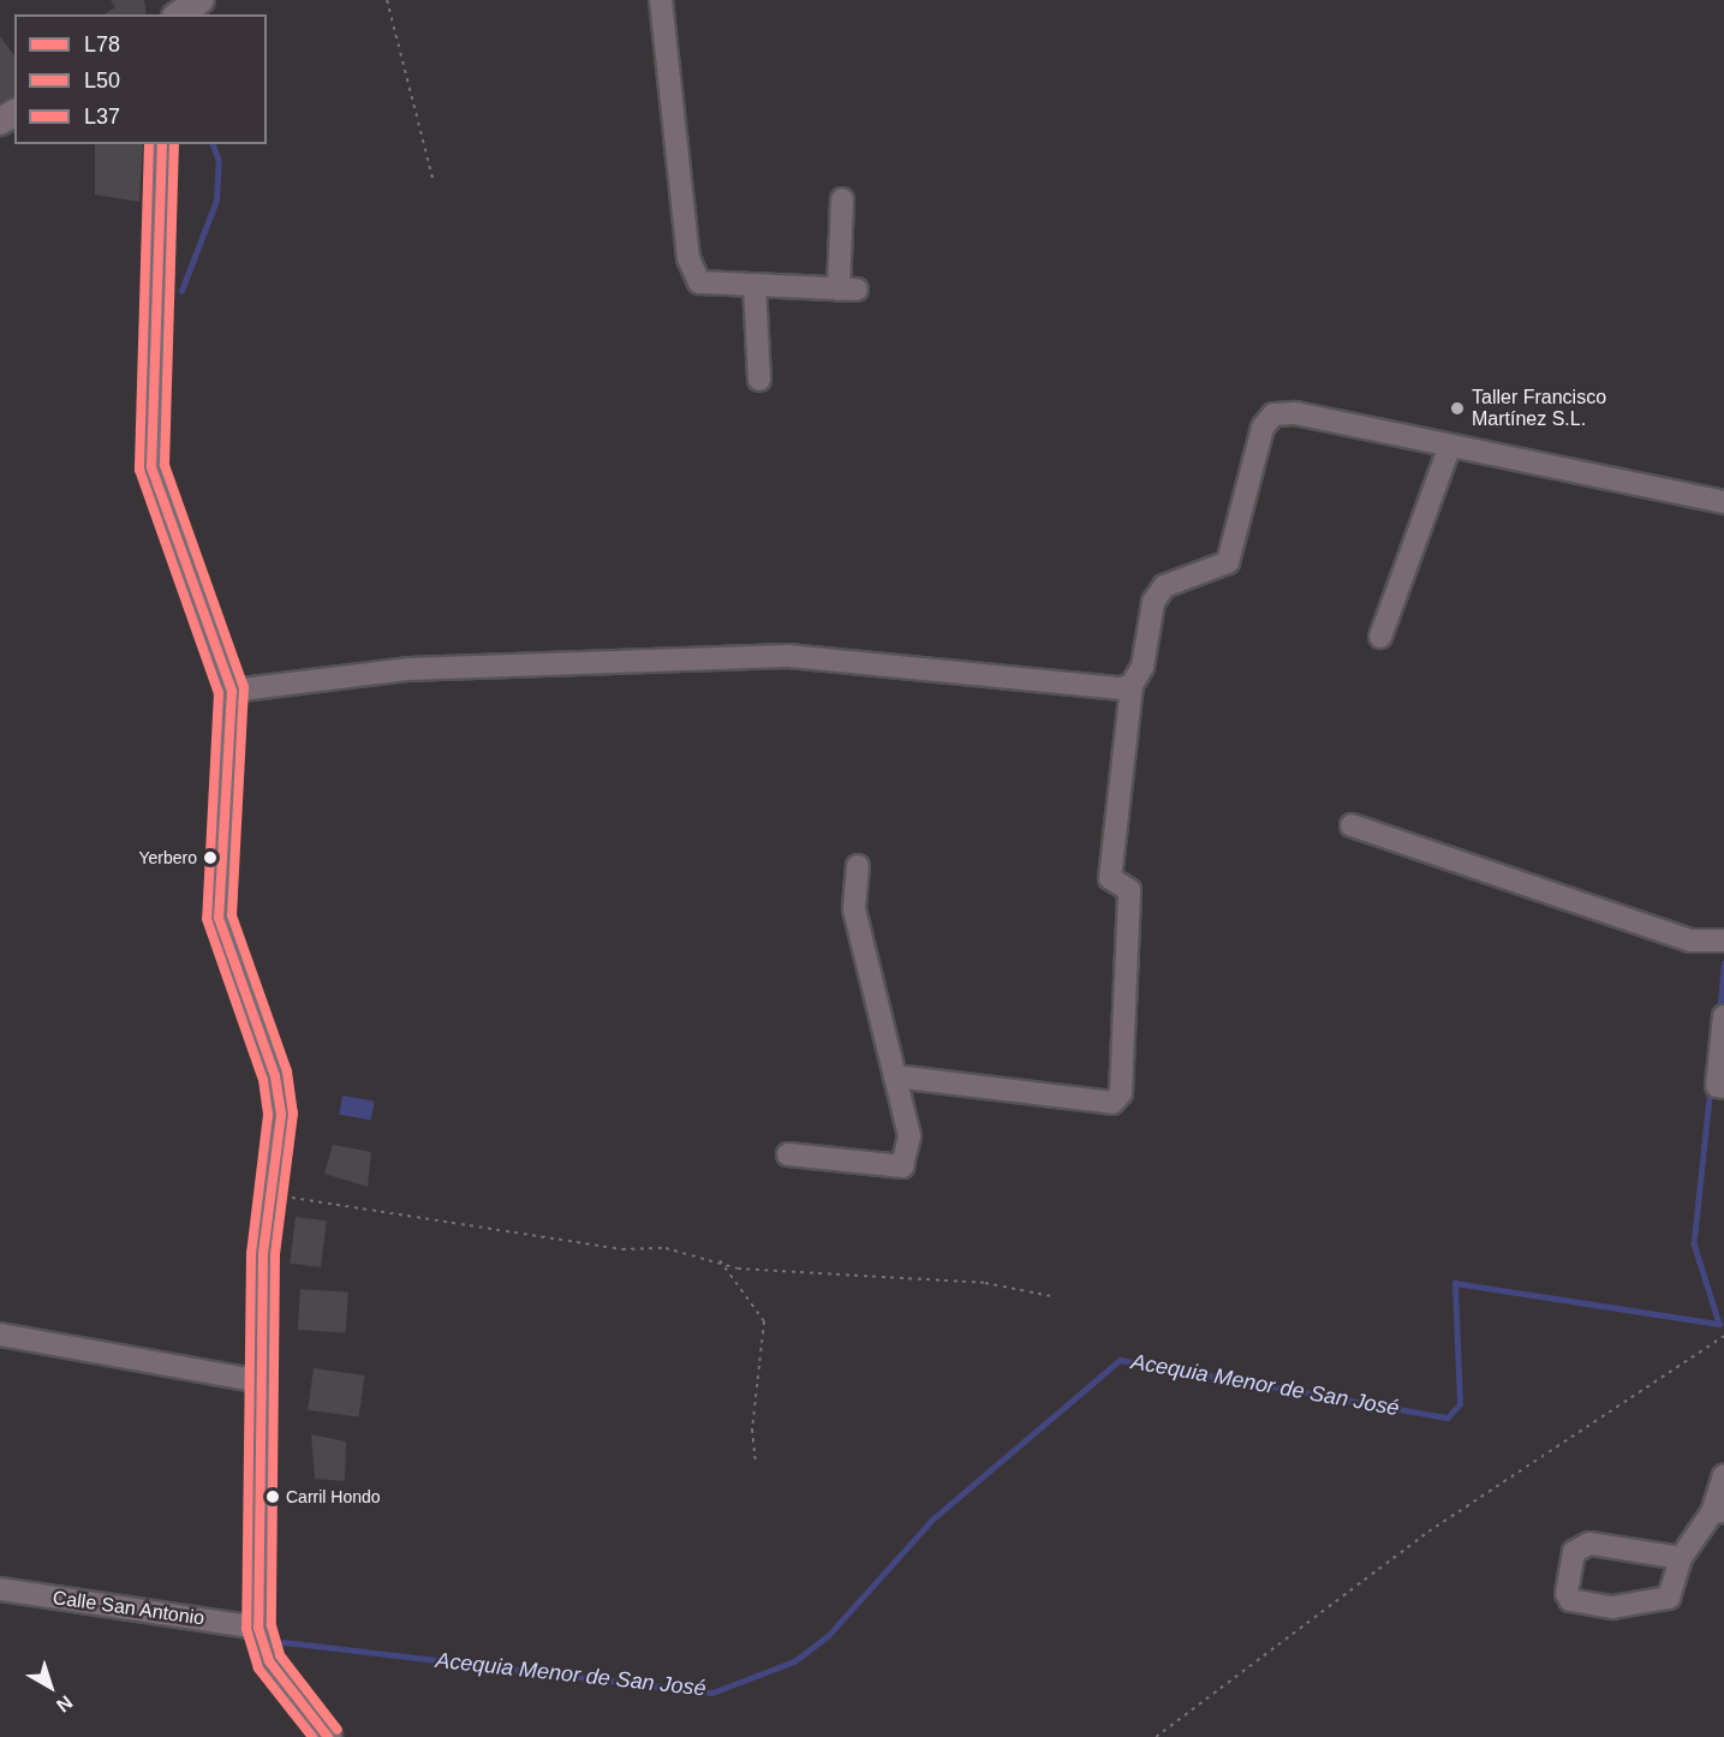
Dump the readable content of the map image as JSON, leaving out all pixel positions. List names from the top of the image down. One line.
{"streets":{"street":["Calle San Antonio"]},"water":["Acequia Menor de San José"],"places":["Taller Francisco Martínez S.L.","Yerbero","Carril Hondo"],"lines":["transit line L78","transit line L50","transit line L37"],"legend":["L78","L50","L37"],"north":"bottom right"}
